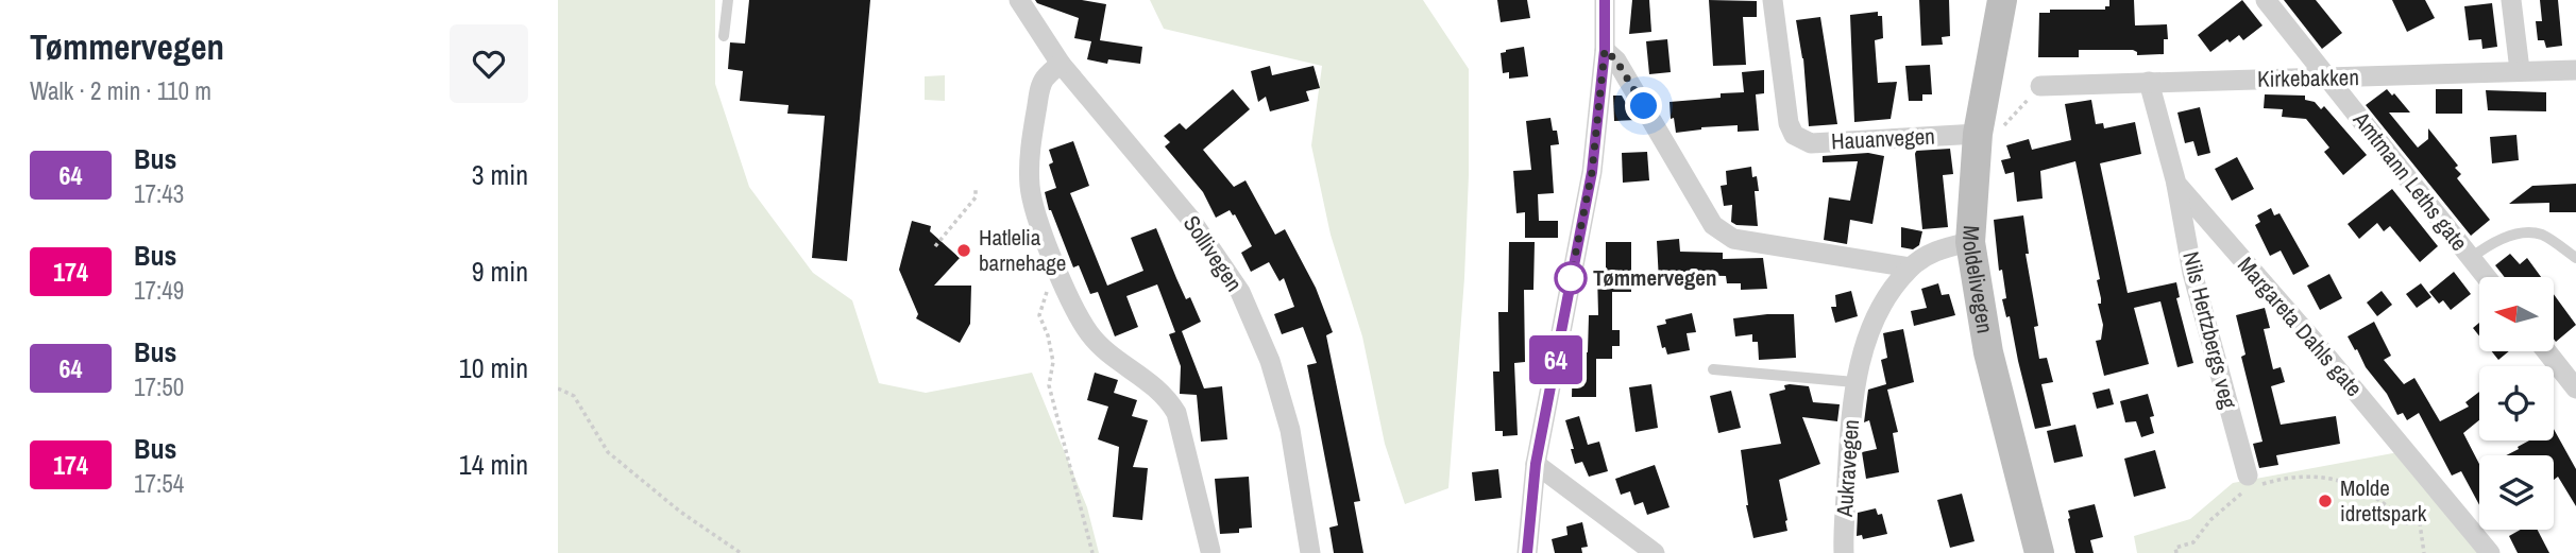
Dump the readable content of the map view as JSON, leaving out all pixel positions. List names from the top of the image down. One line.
{"streets":{"main road":["Moldelivegen"],"street":["Kirkebakken","Hauanvegen","Amtmann Leths gate","Sollivegen","Margareta Dahls gate","Nils Hertzbergs veg","Aukravegen"]},"crossings":[["Kirkebakken","Amtmann Leths gate"],["Kirkebakken","Margareta Dahls gate"],["Hauanvegen","Moldelivegen"],["Moldelivegen","Aukravegen"],["Margareta Dahls gate","Nils Hertzbergs veg"]],"places":["Hatlelia barnehage","Tømmervegen","Molde idrettspark"],"lines":["bus line 64"],"north":"left","page":{"heading":["Tømmervegen","Walk · 2 min · 110 m"],"on_map":"64","list":[{"mark":"64","name":"Bus","note":"17:43","value":"3 min"},{"mark":"174","name":"Bus","note":"17:49","value":"9 min"},{"mark":"64","name":"Bus","note":"17:50","value":"10 min"},{"mark":"174","name":"Bus","note":"17:54","value":"14 min"}]}}
